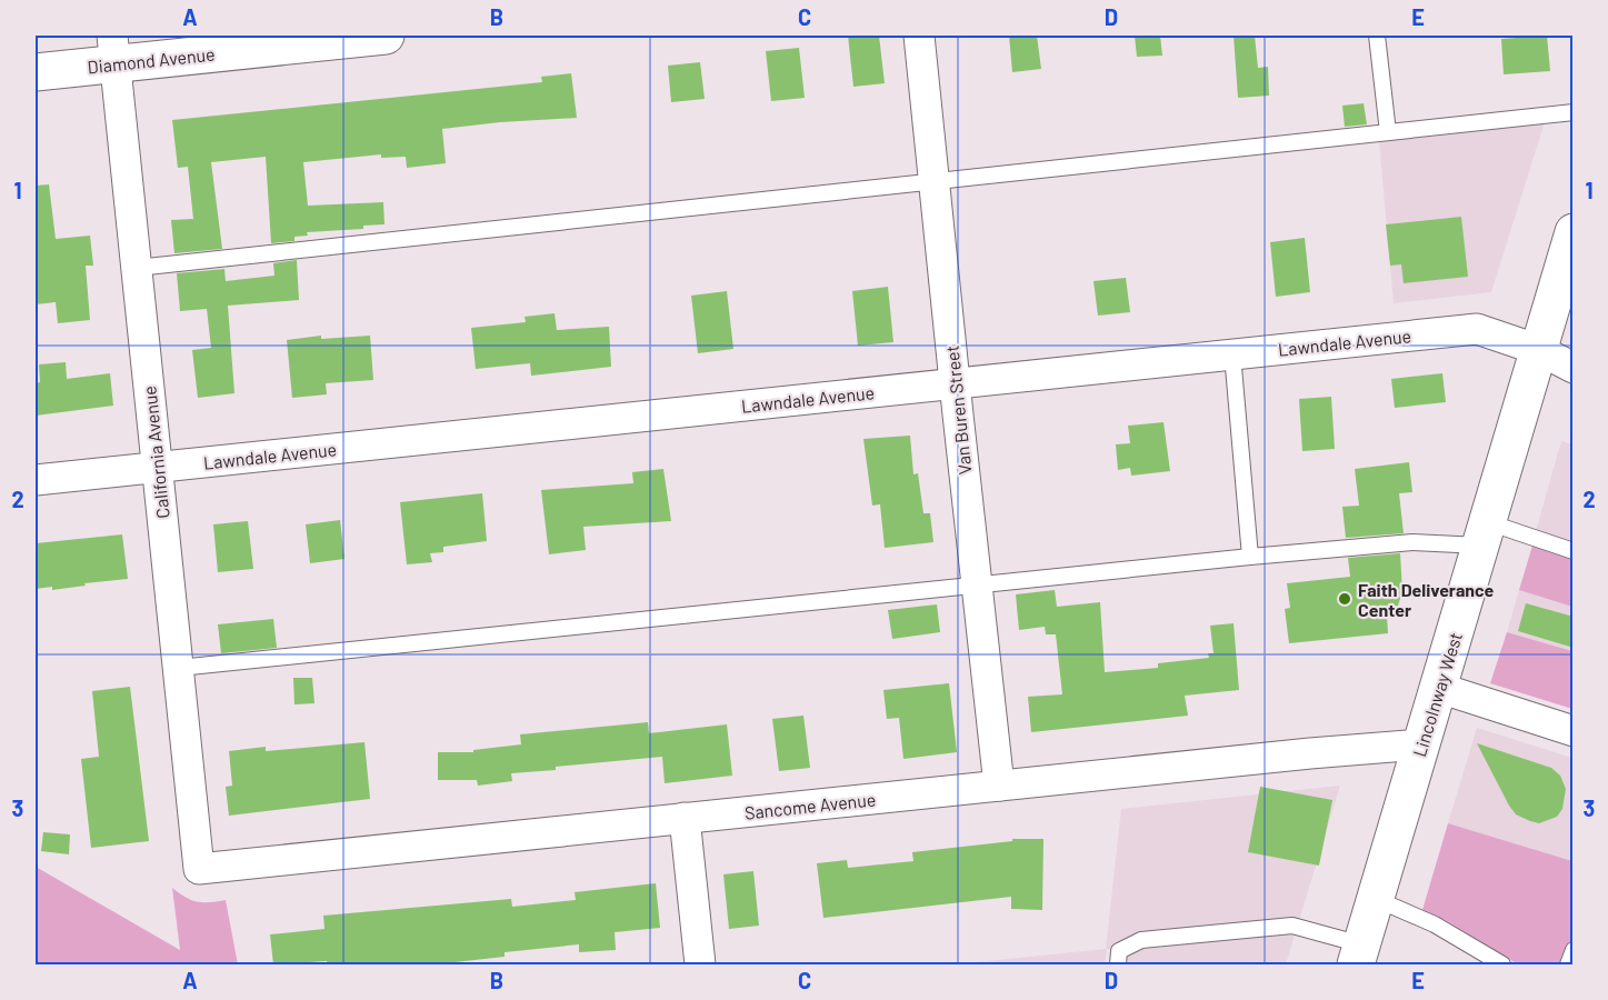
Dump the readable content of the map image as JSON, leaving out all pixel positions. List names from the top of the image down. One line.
{"streets":{"main road":["Diamond Avenue","Lincolnway West"],"street":["Lawndale Avenue","Van Buren Street","California Avenue","Sancome Avenue"]},"crossings":[["Diamond Avenue","California Avenue"],["Lawndale Avenue","Van Buren Street"],["Lawndale Avenue","California Avenue"],["Lawndale Avenue","Lincolnway West"],["Van Buren Street","Sancome Avenue"],["California Avenue","Sancome Avenue"],["Lincolnway West","Sancome Avenue"]],"places":["Faith Deliverance Center"],"grid":{"columns":["A","B","C","D","E"],"rows":["1","2","3"]}}
